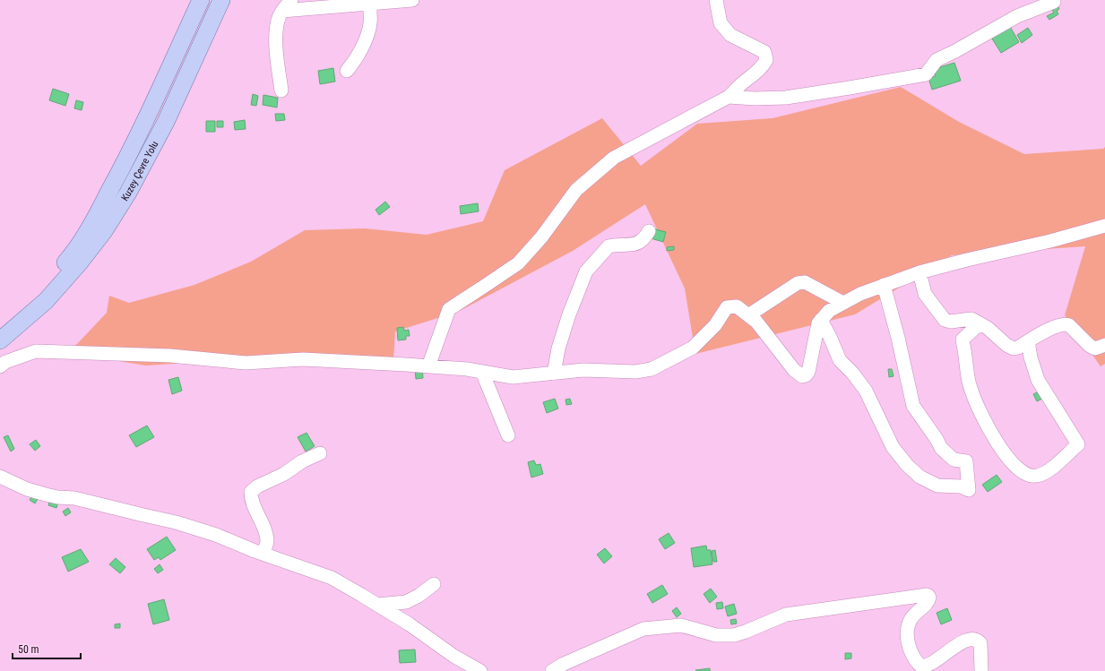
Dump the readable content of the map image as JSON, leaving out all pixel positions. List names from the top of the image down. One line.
{"streets":{"main road":["Kuzey Çevre Yolu"]},"scale_bar":"50 m"}
